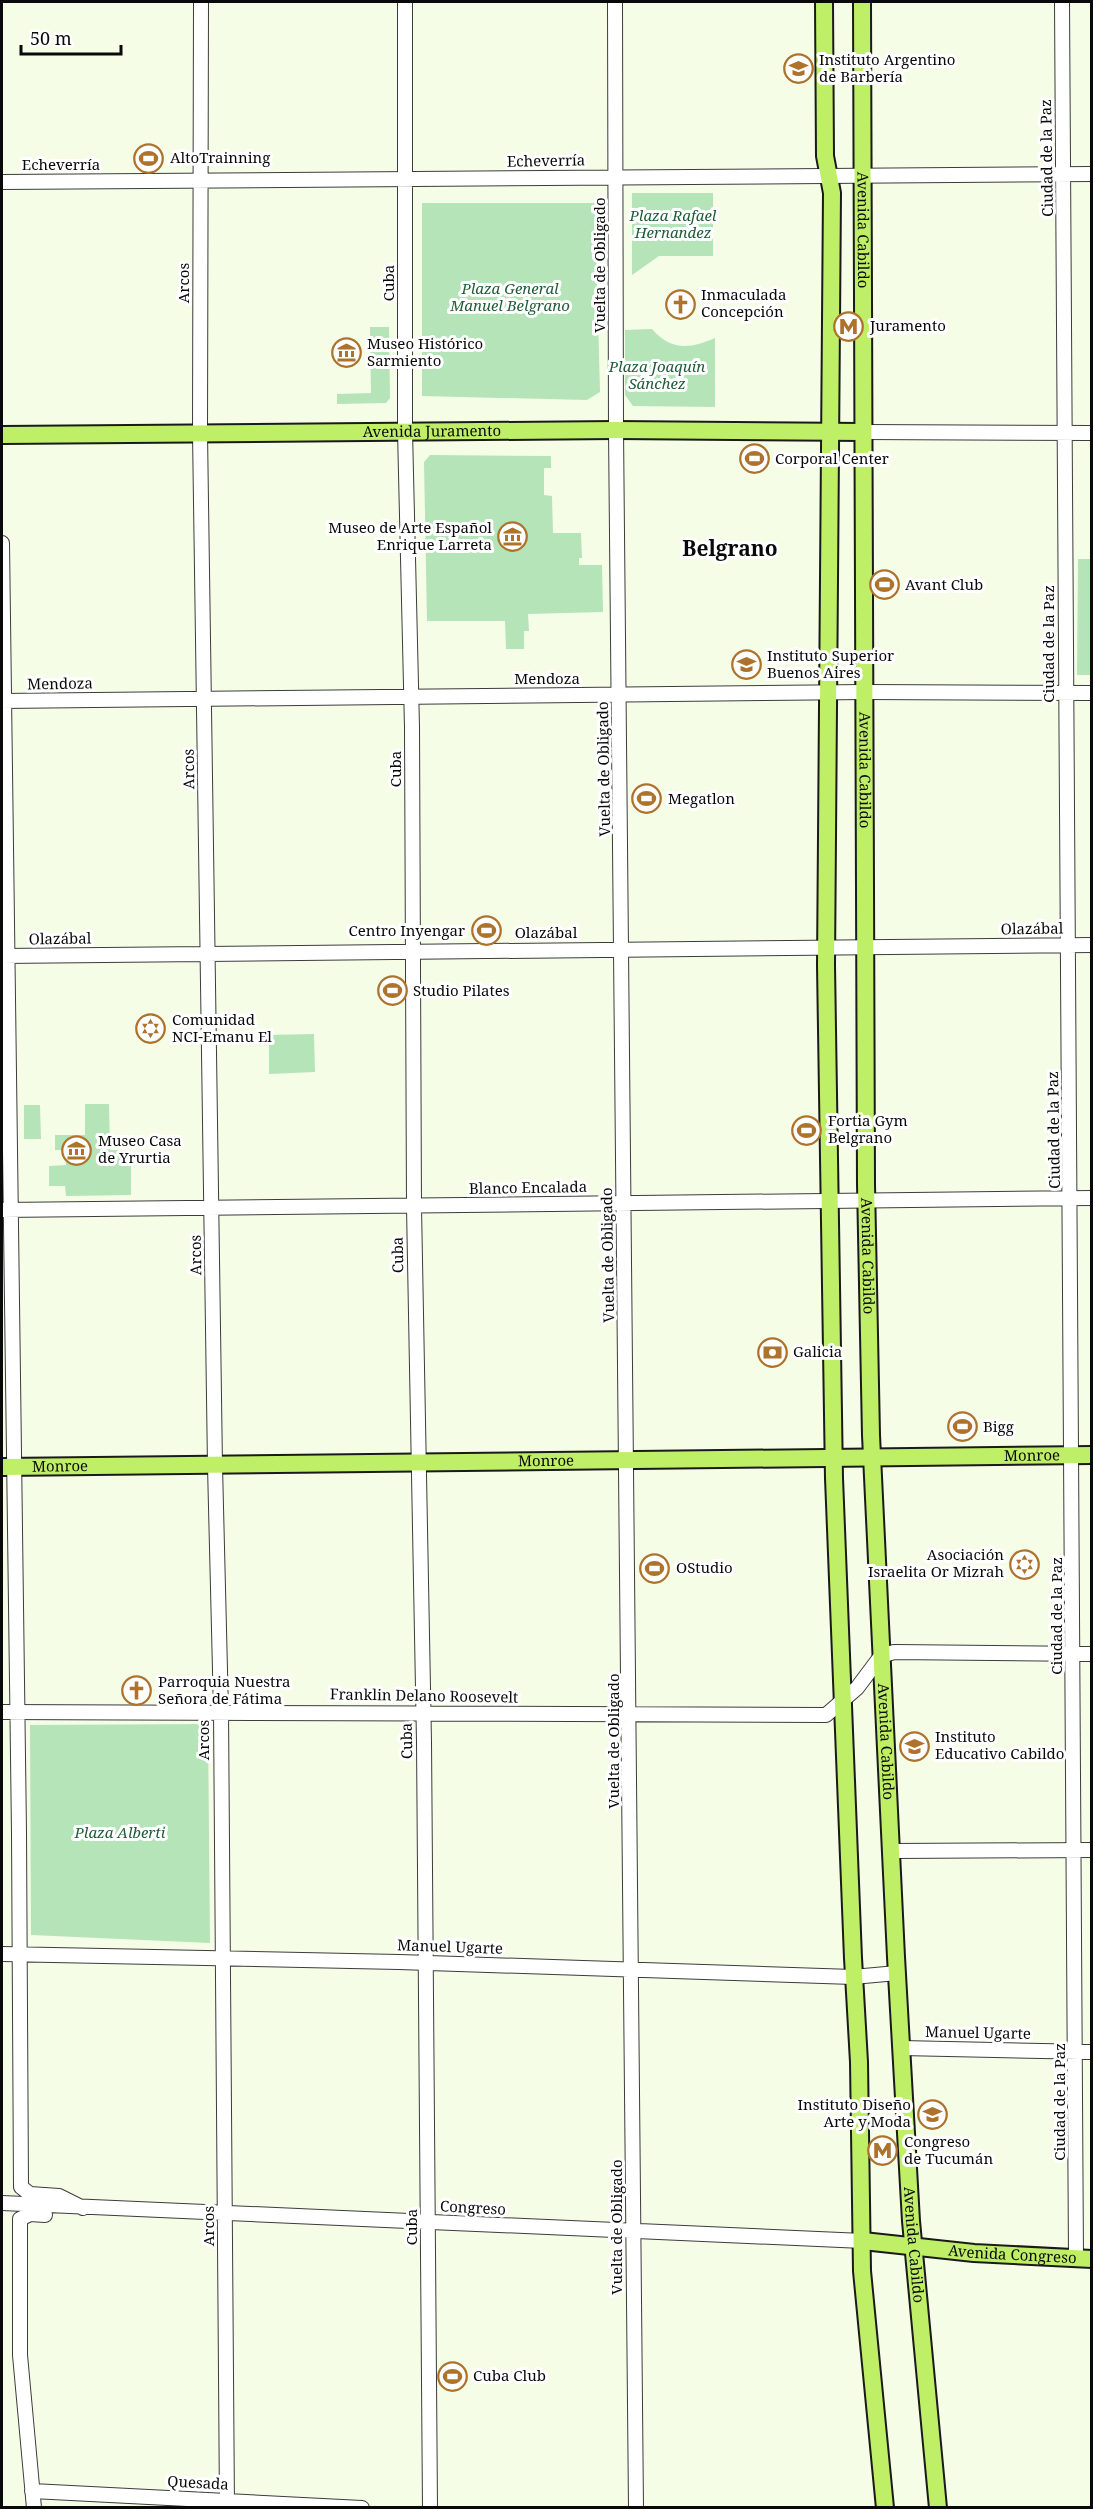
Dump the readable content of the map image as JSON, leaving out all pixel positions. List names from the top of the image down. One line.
{"streets":{"main road":["Avenida Cabildo","Avenida Juramento","Monroe","Avenida Congreso"],"street":["Ciudad de la Paz","Echeverría","Vuelta de Obligado","Arcos","Cuba","Mendoza","Olazábal","Blanco Encalada","Franklin Delano Roosevelt","Manuel Ugarte","Congreso","Quesada"]},"crossings":[["Ciudad de la Paz","Echeverría"],["Ciudad de la Paz","Mendoza"],["Ciudad de la Paz","Olazábal"],["Ciudad de la Paz","Blanco Encalada"],["Ciudad de la Paz","Monroe"],["Ciudad de la Paz","Manuel Ugarte"],["Ciudad de la Paz","Avenida Congreso"],["Echeverría","Avenida Cabildo"],["Echeverría","Vuelta de Obligado"],["Echeverría","Arcos"],["Echeverría","Cuba"],["Avenida Cabildo","Avenida Juramento"],["Avenida Cabildo","Mendoza"],["Avenida Cabildo","Olazábal"],["Avenida Cabildo","Blanco Encalada"],["Avenida Cabildo","Monroe"],["Avenida Cabildo","Franklin Delano Roosevelt"],["Avenida Cabildo","Manuel Ugarte"],["Avenida Cabildo","Congreso"],["Avenida Cabildo","Avenida Congreso"],["Vuelta de Obligado","Avenida Juramento"],["Vuelta de Obligado","Mendoza"],["Vuelta de Obligado","Olazábal"],["Vuelta de Obligado","Blanco Encalada"],["Vuelta de Obligado","Monroe"],["Vuelta de Obligado","Franklin Delano Roosevelt"],["Vuelta de Obligado","Manuel Ugarte"],["Vuelta de Obligado","Congreso"],["Arcos","Avenida Juramento"],["Arcos","Mendoza"],["Arcos","Olazábal"],["Arcos","Blanco Encalada"],["Arcos","Monroe"],["Arcos","Franklin Delano Roosevelt"],["Arcos","Manuel Ugarte"],["Arcos","Congreso"],["Arcos","Quesada"],["Cuba","Avenida Juramento"],["Cuba","Mendoza"],["Cuba","Olazábal"],["Cuba","Blanco Encalada"],["Cuba","Monroe"],["Cuba","Franklin Delano Roosevelt"],["Cuba","Manuel Ugarte"],["Cuba","Congreso"],["Manuel Ugarte","Congreso"],["Congreso","Avenida Congreso"],["Congreso","Quesada"]],"districts":["Belgrano"],"parks":["Plaza Rafael Hernandez","Plaza General Manuel Belgrano","Plaza Joaquín Sánchez","Plaza Alberti"],"places":{"school or university":["Instituto Argentino de Barbería","Instituto Superior Buenos Aires","Instituto Educativo Cabildo","Instituto Diseño Arte y Moda"],"sports":["AltoTrainning","Corporal Center","Avant Club","Megatlon","Centro Inyengar","Studio Pilates","Fortia Gym Belgrano","Bigg","OStudio","Cuba Club"],"church":["Inmaculada Concepción","Parroquia Nuestra Señora de Fátima"],"metro station":["Juramento","Congreso de Tucumán"],"museum":["Museo Histórico Sarmiento","Museo de Arte Español Enrique Larreta","Museo Casa de Yrurtia"],"synagogue":["Comunidad NCI-Emanu El","Asociación Israelita Or Mizrah"],"bank":["Galicia"]},"scale_bar":"50 m"}
